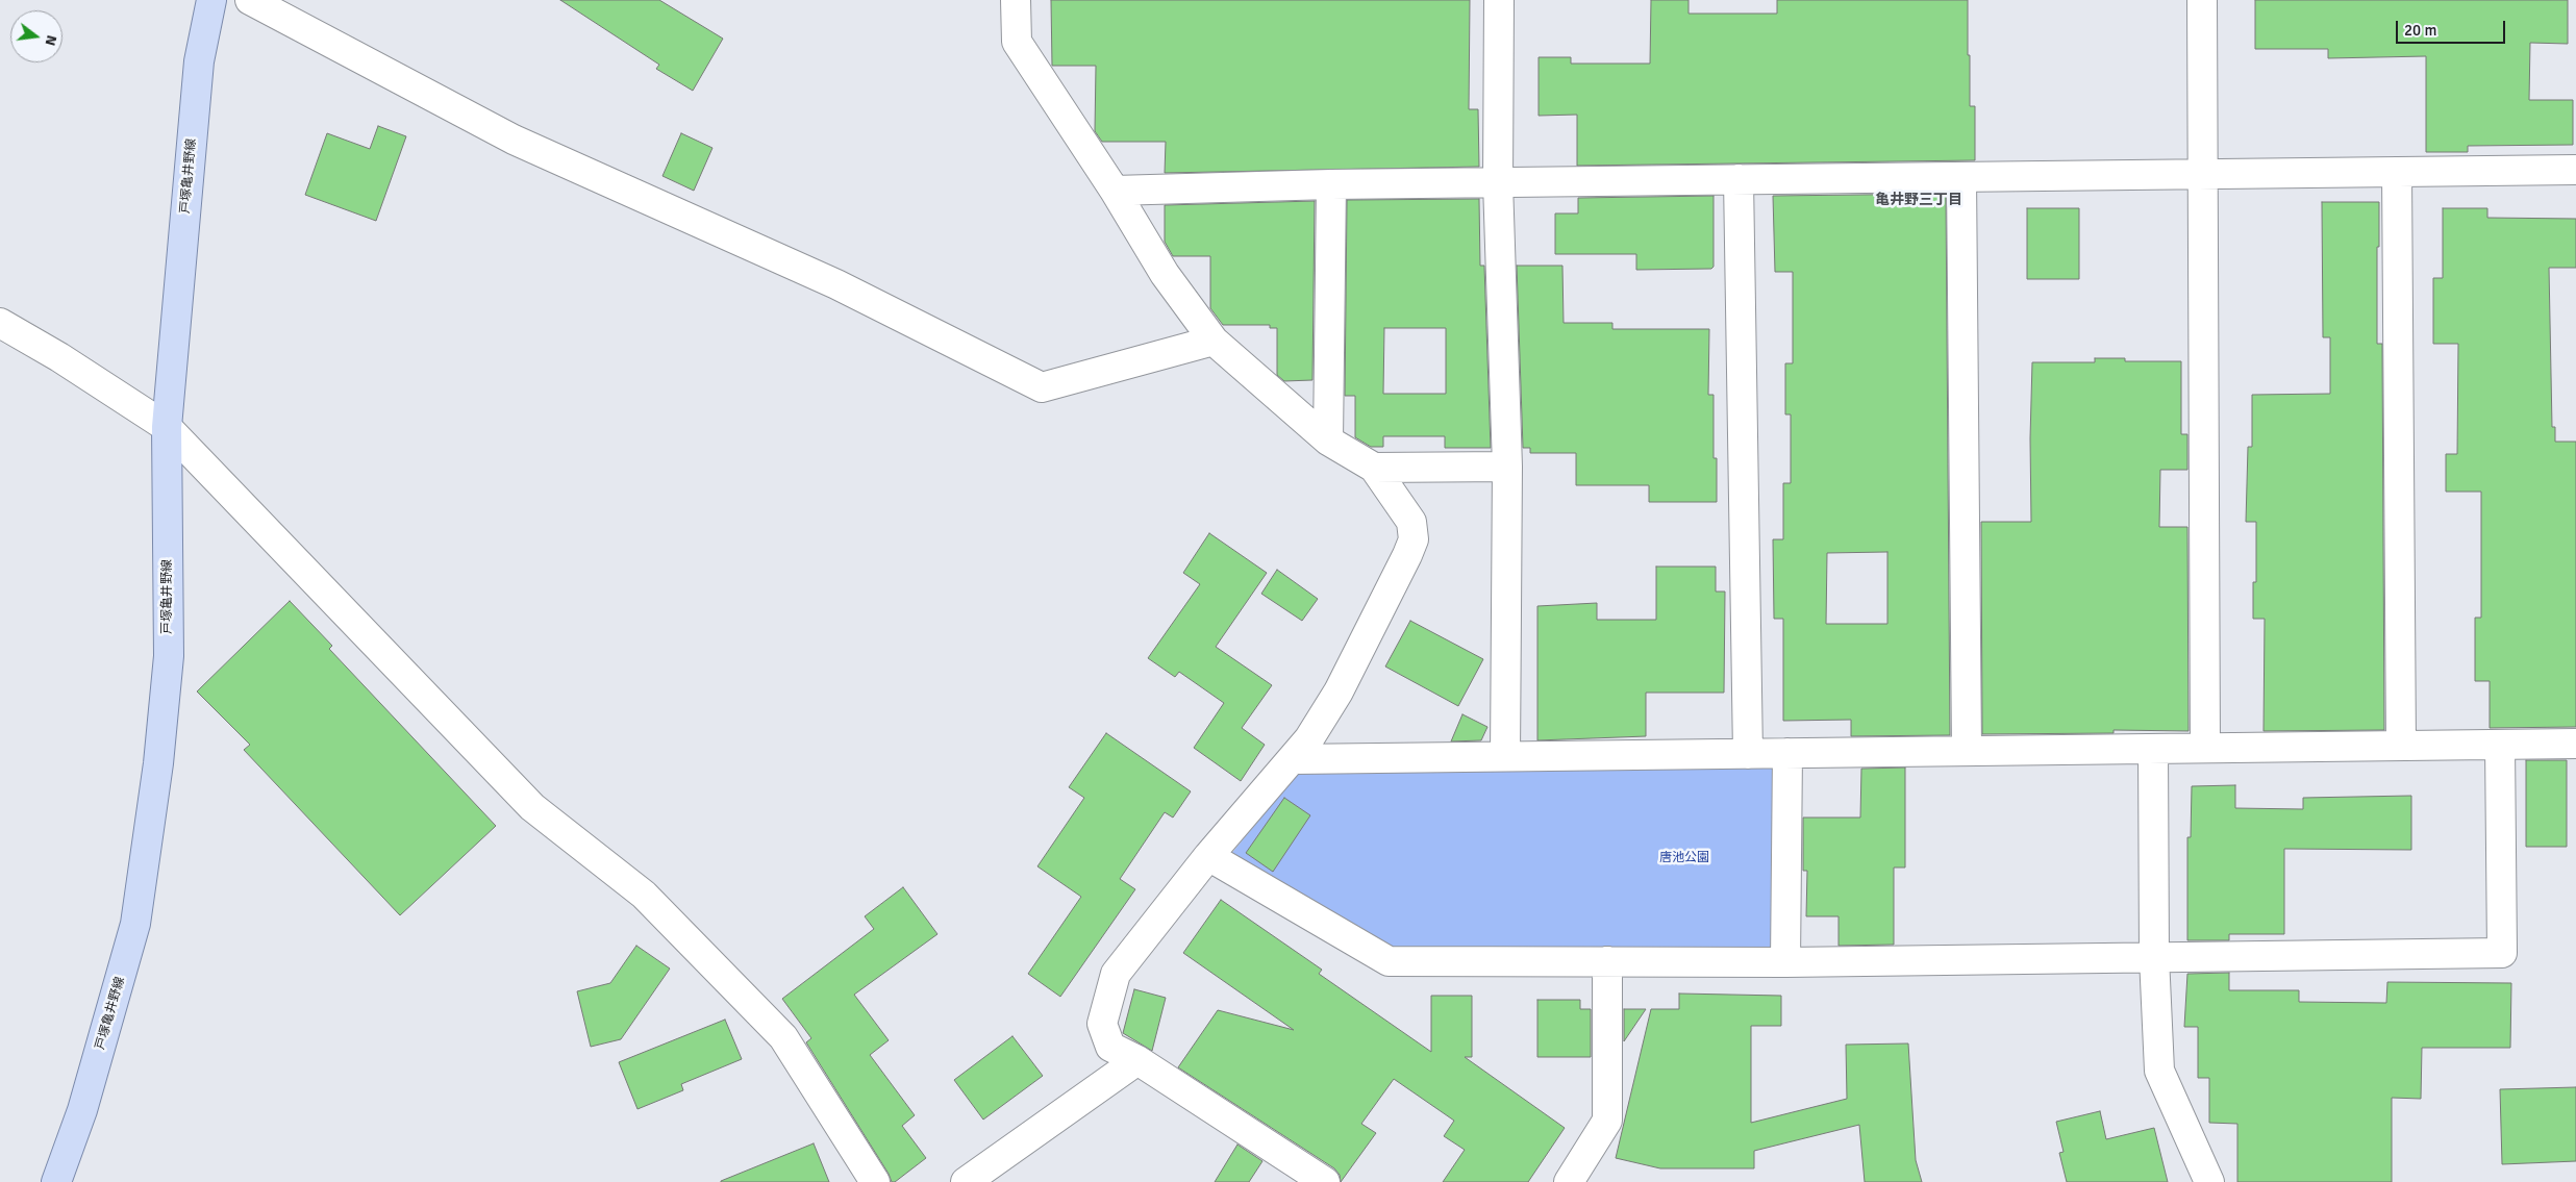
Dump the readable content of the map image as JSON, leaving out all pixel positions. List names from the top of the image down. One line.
{"streets":{"main road":["戸塚亀井野線"]},"districts":["亀井野三丁目"],"parks":["唐池公園"],"scale_bar":"20 m","north":"right"}
